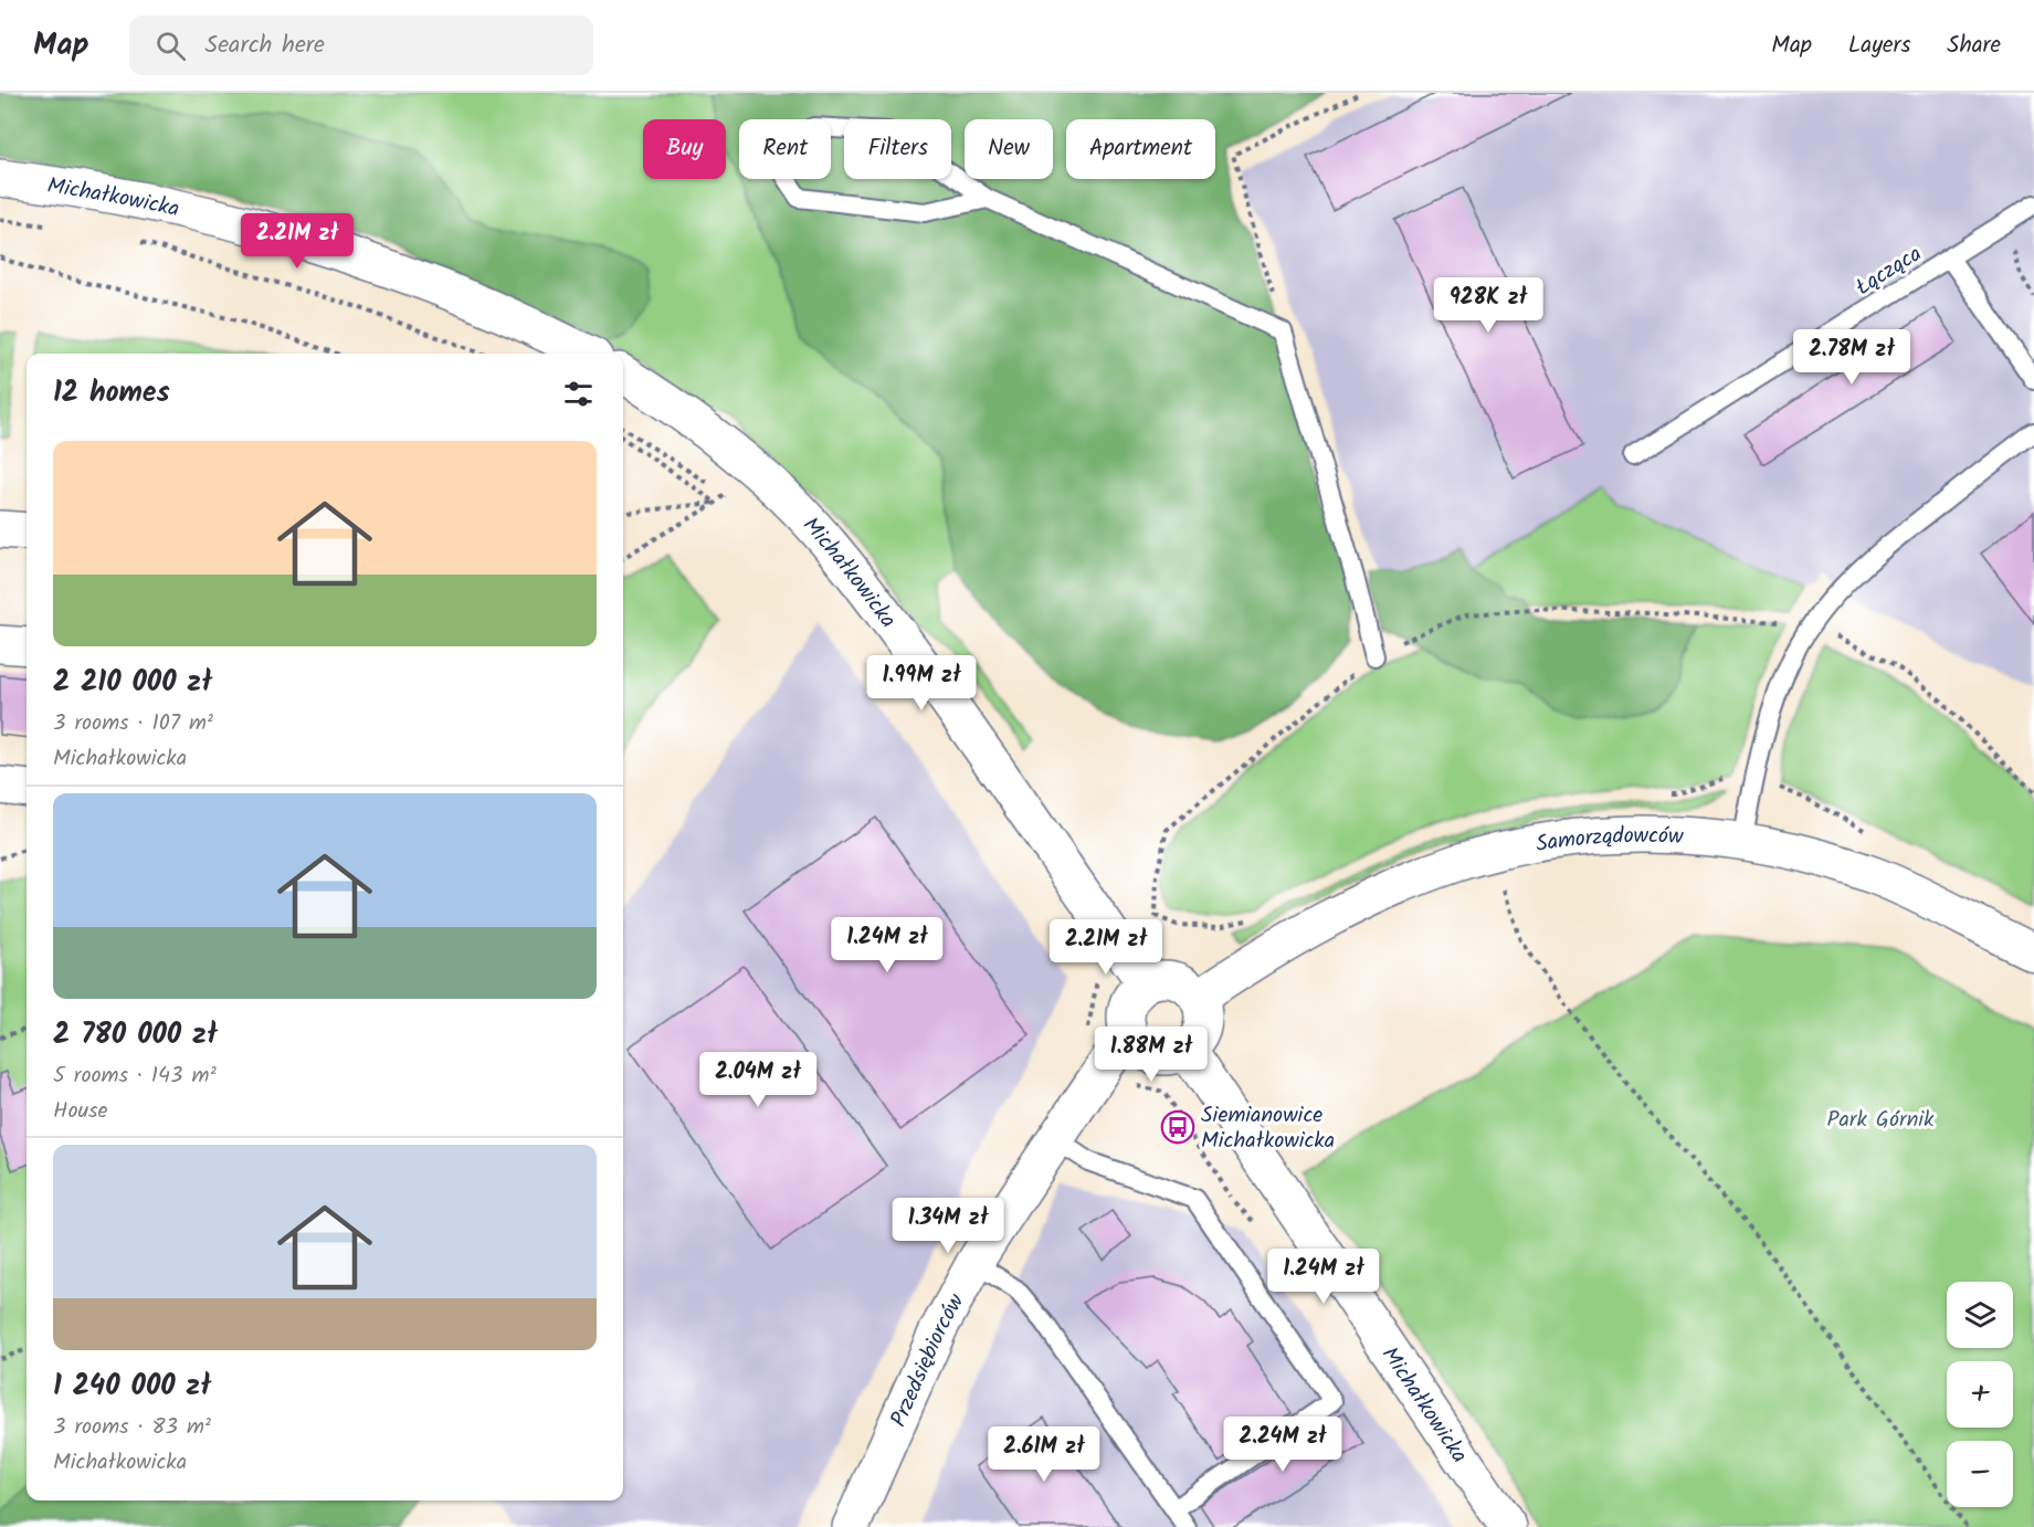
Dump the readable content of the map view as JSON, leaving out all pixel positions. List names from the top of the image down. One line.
{"streets":{"street":["Michałkowicka","Samorządowców","Przedsiębiorców"],"lane":["Łącząca"]},"crossings":[["Michałkowicka","Samorządowców"],["Michałkowicka","Przedsiębiorców"],["Samorządowców","Przedsiębiorców"]],"parks":["Park Górnik"],"places":{"bus stop":["Siemianowice Michałkowicka"]},"page":{"header":"Map","search":"Search here","nav":["Map","Layers","Share"],"chip":["Buy","Rent","Filters","New","Apartment"],"price":["2.21M zł","928K zł","2.78M zł","1.99M zł","1.24M zł","2.21M zł","1.88M zł","2.04M zł","1.34M zł","1.24M zł","2.24M zł","2.61M zł"],"heading":"12 homes","list":[{"name":"2 210 000 zł","note":"3 rooms · 107 m² · Michałkowicka"},{"name":"2 780 000 zł","note":"5 rooms · 143 m² · House"},{"name":"1 240 000 zł","note":"3 rooms · 83 m² · Michałkowicka"}],"map_buttons":["+","−"]}}
